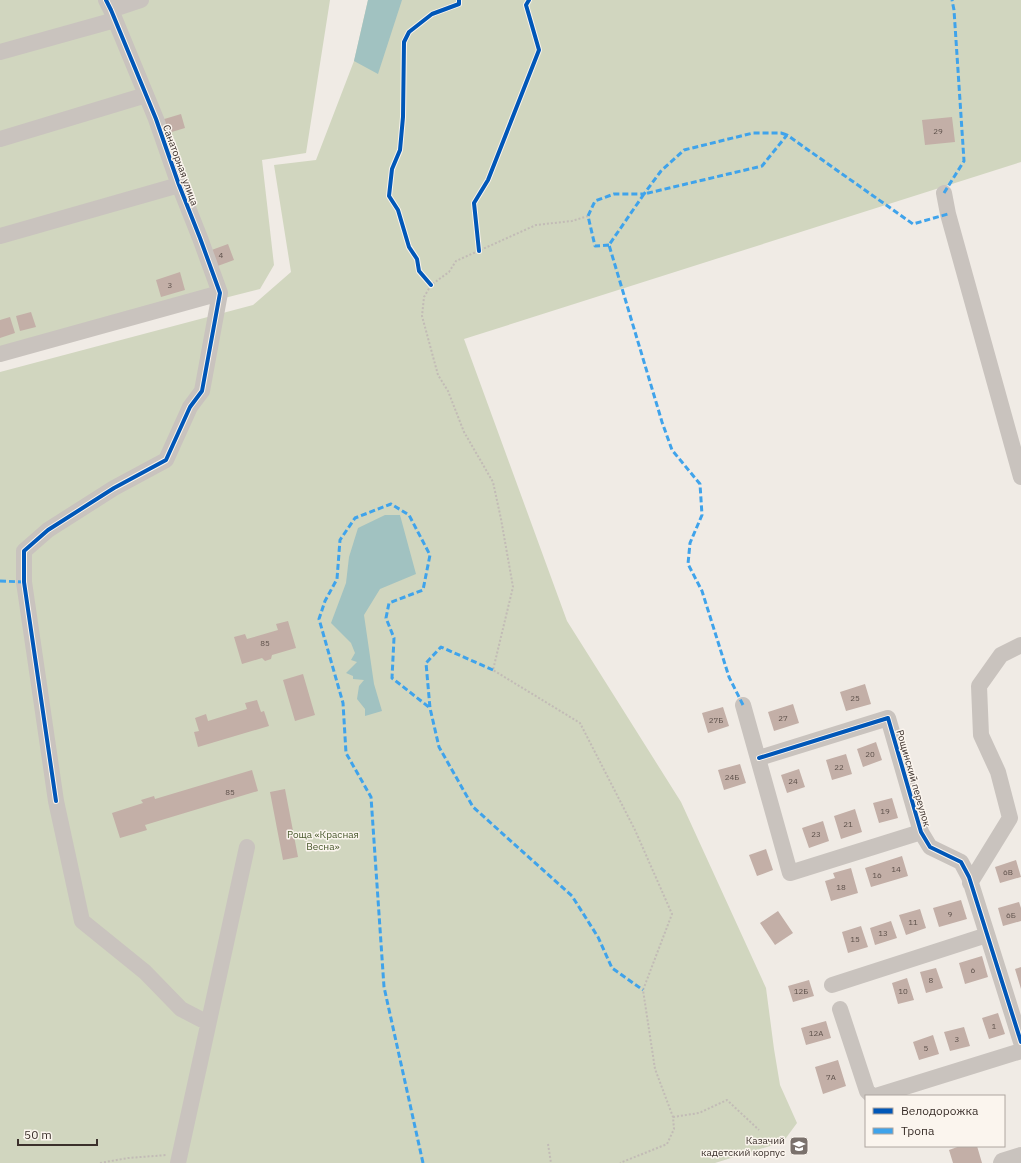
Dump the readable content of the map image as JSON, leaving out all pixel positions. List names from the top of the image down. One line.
{"streets":{"street":["Санаторная улица","Рощинский переулок"]},"parks":["Роща «Красная Весна»"],"places":{"school or university":["Казачий кадетский корпус"]},"house_numbers":["29","4","3","85","25","27","27Б","20","22","24Б","24","85","19","21","23","14","6В","16","18","9","6Б","11","13","15","6","8","12Б","10","1","12А","3","5","7А"],"legend":["Велодорожка","Тропа"],"scale_bar":"50 m"}
